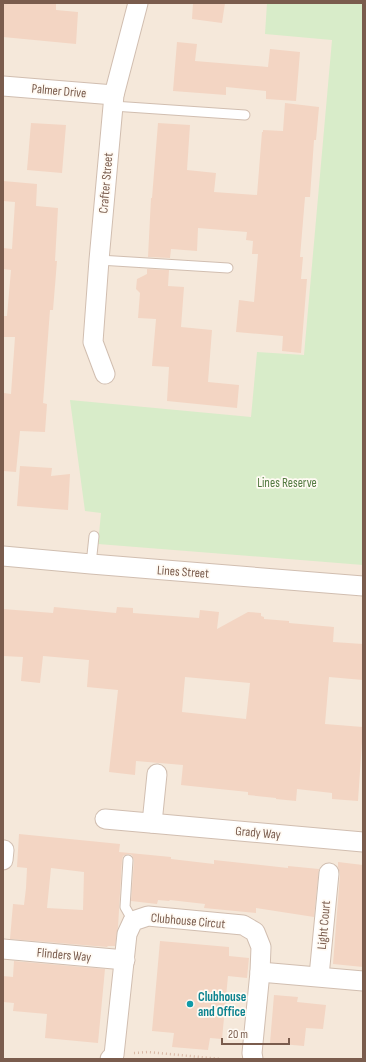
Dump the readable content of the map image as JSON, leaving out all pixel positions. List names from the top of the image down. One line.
{"streets":{"street":["Palmer Drive","Crafter Street","Lines Street","Grady Way","Clubhouse Circut","Light Court","Flinders Way"]},"crossings":[["Palmer Drive","Crafter Street"],["Clubhouse Circut","Flinders Way"]],"parks":["Lines Reserve"],"places":["Clubhouse and Office"],"scale_bar":"20 m"}
